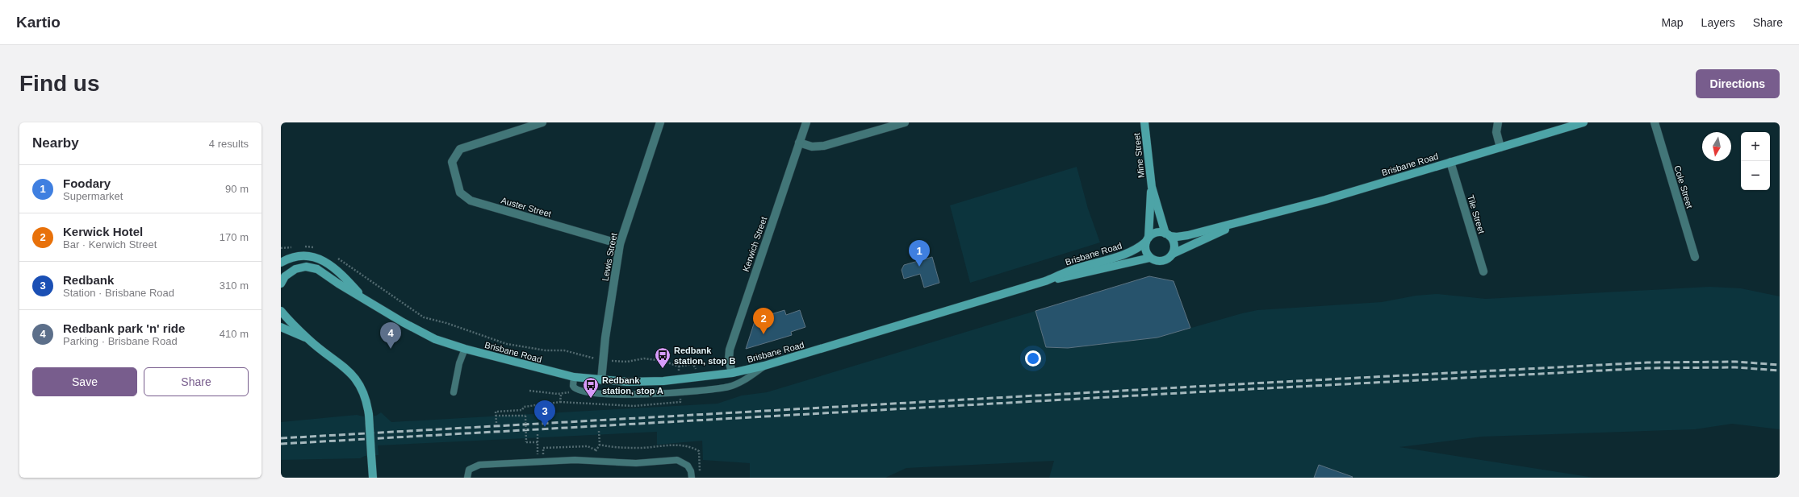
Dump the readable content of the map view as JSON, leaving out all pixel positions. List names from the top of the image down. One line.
{"streets":{"main road":["Mine Street","Brisbane Road"],"street":["Cole Street","Auster Street","Tile Street","Kerwich Street","Lewis Street"]},"crossings":[["Mine Street","Brisbane Road"],["Brisbane Road","Tile Street"],["Brisbane Road","Kerwich Street"],["Brisbane Road","Lewis Street"],["Auster Street","Lewis Street"]],"places":{"bus stop":["Redbank station, stop B","Redbank station, stop A"]},"north":"bottom","page":{"header":"Kartio","nav":["Map","Layers","Share"],"buttons":["Directions",["Save","Share"]],"title":"Find us","heading":["Nearby","4 results"],"map_buttons":["+","−"],"list":[{"mark":"1","name":"Foodary","note":"Supermarket","value":"90 m"},{"mark":"2","name":"Kerwick Hotel","note":"Bar · Kerwich Street","value":"170 m"},{"mark":"3","name":"Redbank","note":"Station · Brisbane Road","value":"310 m"},{"mark":"4","name":"Redbank park 'n' ride","note":"Parking · Brisbane Road","value":"410 m"}],"pins":["1","2","4","3"]}}
